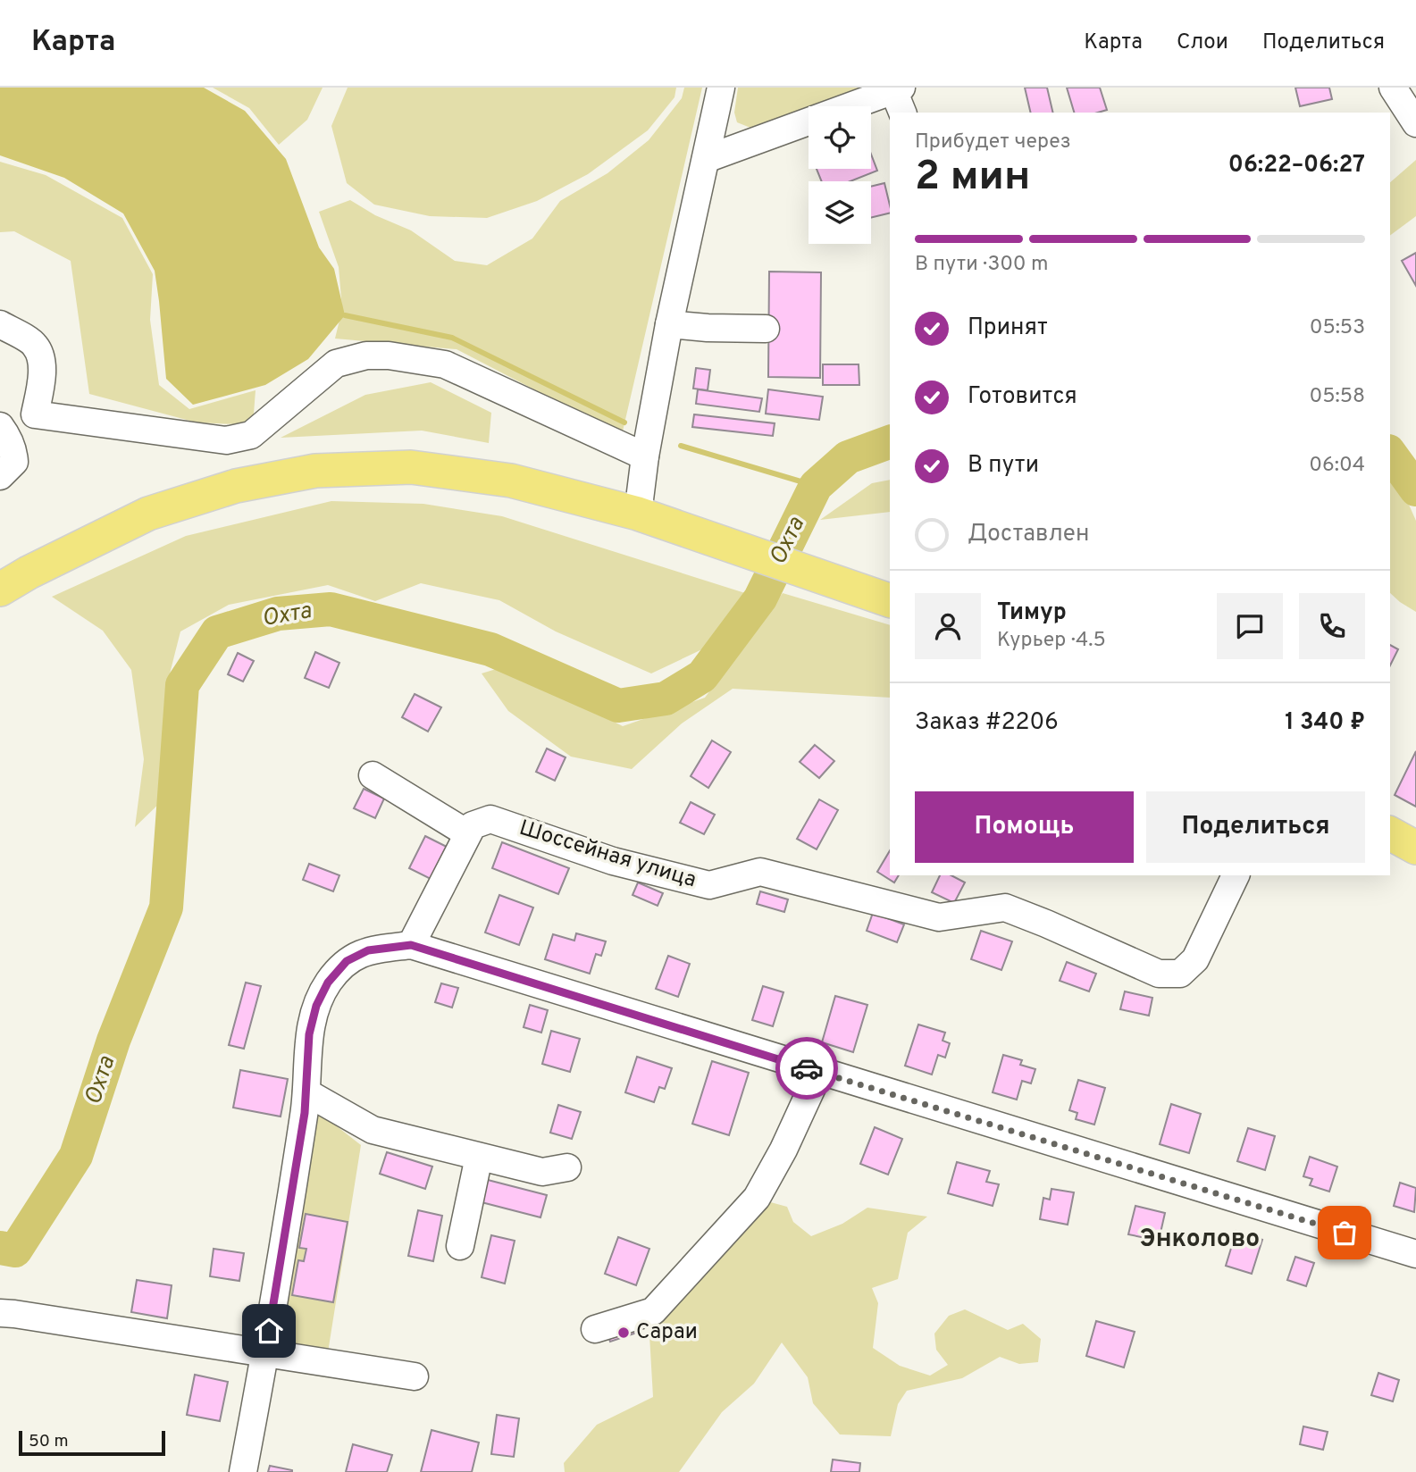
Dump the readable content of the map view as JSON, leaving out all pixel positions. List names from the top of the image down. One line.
{"streets":{"street":["Шоссейная улица"]},"districts":["Энколово"],"water":["Охта"],"places":["Сараи"],"scale_bar":"50 m","page":{"header":"Карта","nav":["Карта","Слои","Поделиться"],"heading":["2 мин","Прибудет через","06:22–06:27"],"panel":["Тимур","Курьер · 4.5","Заказ #2206","1 340 ₽"],"bar":"В пути · 300 m","list":[["Принят","05:53"],["Готовится","05:58"],["В пути","06:04"],"Доставлен"],"buttons":["Помощь","Поделиться"],"scale":"50 m"}}
